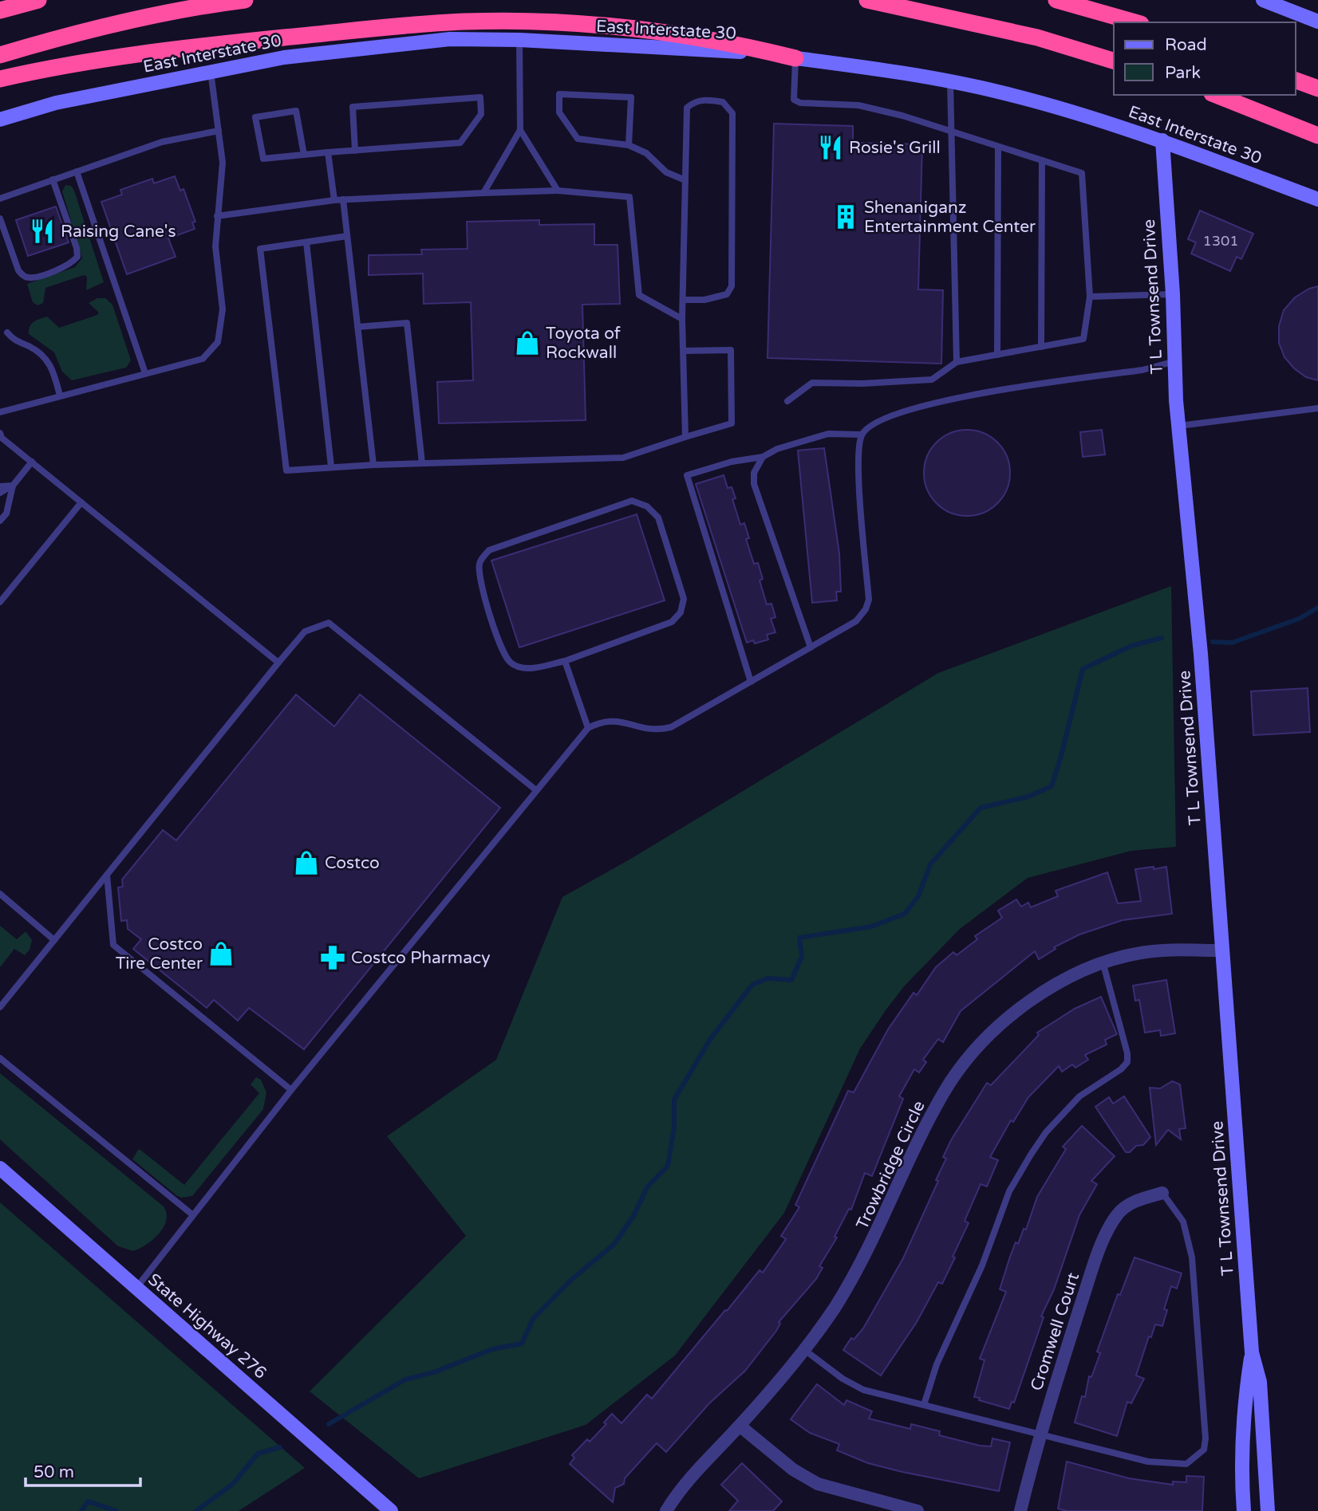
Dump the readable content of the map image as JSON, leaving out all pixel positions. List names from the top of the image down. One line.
{"streets":{"street":["East Interstate 30","T L Townsend Drive","Trowbridge Circle","State Highway 276","Cromwell Court"]},"crossings":[["East Interstate 30","T L Townsend Drive"],["T L Townsend Drive","Trowbridge Circle"]],"places":{"restaurant":["Rosie's Grill","Raising Cane's"],"building":["Shenaniganz Entertainment Center"],"shop":["Toyota of Rockwall","Costco","Costco Tire Center"],"pharmacy":["Costco Pharmacy"]},"house_numbers":["1301"],"legend":["Road","Park"],"scale_bar":"50 m"}
